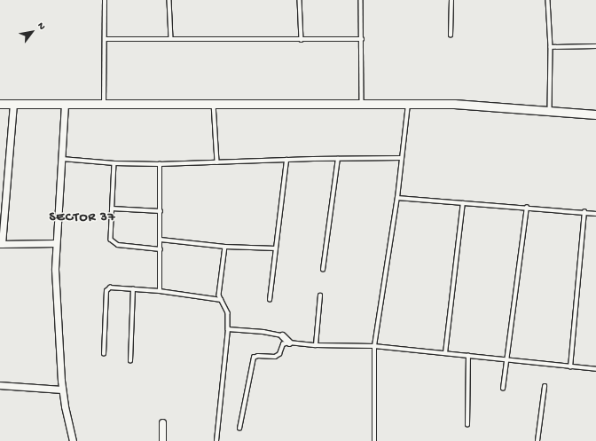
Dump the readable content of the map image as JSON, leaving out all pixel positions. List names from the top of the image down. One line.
{"districts":["SECTOR 37"],"north":"top right"}
